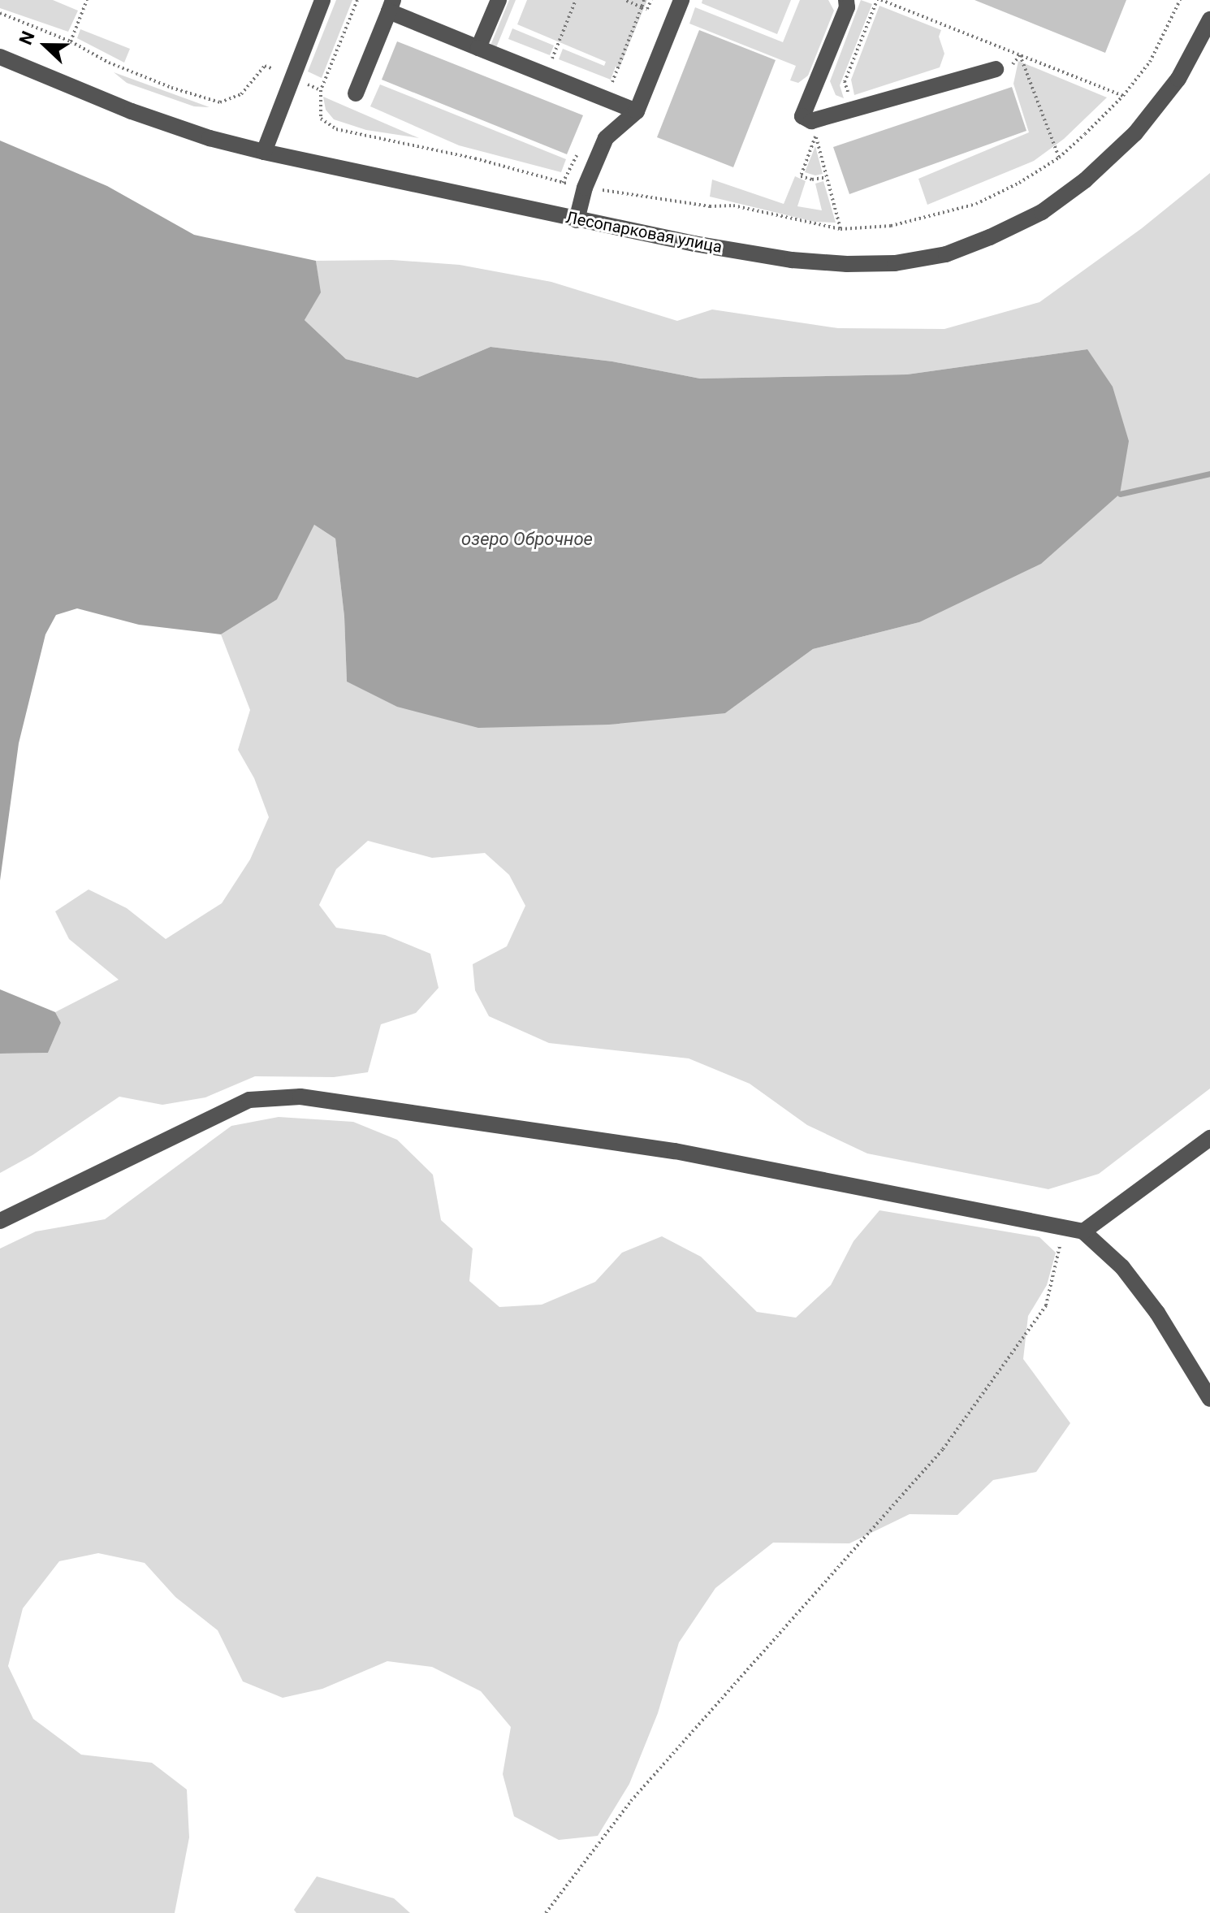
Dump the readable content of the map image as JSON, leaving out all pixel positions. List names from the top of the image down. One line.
{"streets":{"street":["Лесопарковая улица"]},"water":["озеро Оброчное"],"north":"left"}
